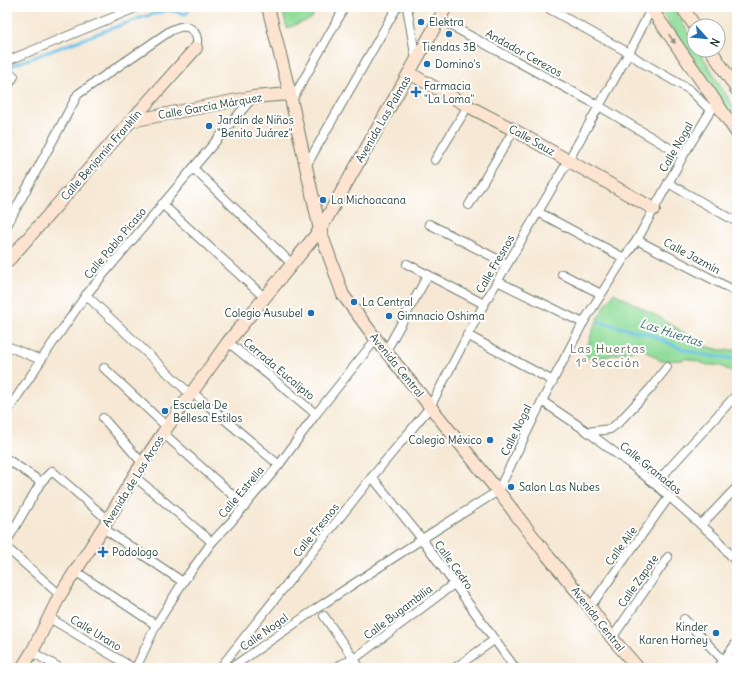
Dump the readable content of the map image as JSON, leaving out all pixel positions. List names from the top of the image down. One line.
{"streets":{"street":["Andador Cerezos","Calle García Márquez","Avenida Las Palmas","Calle Sauz","Calle Nogal","Calle Benjamín Franklin","Calle Pablo Picaso","Calle Jazmín","Calle Fresnos","Avenida Central","Cerrada Eucalipto","Calle Granados","Avenida de Los Arcos","Calle Estrella","Calle Aile","Calle Cedro","Calle Zapote","Calle Bugambilia","Calle Urano"]},"crossings":[["Andador Cerezos","Avenida Las Palmas"],["Andador Cerezos","Calle Nogal"],["Andador Cerezos","Calle Fresnos"],["Calle García Márquez","Calle Benjamín Franklin"],["Calle García Márquez","Calle Pablo Picaso"],["Calle García Márquez","Avenida Central"],["Avenida Las Palmas","Calle Sauz"],["Avenida Las Palmas","Avenida Central"],["Avenida Las Palmas","Avenida de Los Arcos"],["Calle Sauz","Calle Nogal"],["Calle Sauz","Calle Fresnos"],["Calle Nogal","Calle Jazmín"],["Calle Nogal","Avenida Central"],["Calle Nogal","Calle Granados"],["Calle Nogal","Calle Cedro"],["Calle Fresnos","Avenida Central"],["Calle Fresnos","Calle Cedro"],["Avenida Central","Avenida de Los Arcos"],["Avenida Central","Calle Estrella"],["Avenida Central","Calle Aile"],["Avenida Central","Calle Zapote"],["Cerrada Eucalipto","Avenida de Los Arcos"],["Cerrada Eucalipto","Calle Estrella"],["Calle Granados","Calle Aile"],["Avenida de Los Arcos","Calle Urano"],["Calle Cedro","Calle Bugambilia"]],"districts":["Las Huertas 1ª Sección"],"water":["Las Huertas"],"places":{"other":["Elektra","Tiendas 3B","Domino's","Jardín de Niños \"Benito Juárez\"","La Michoacana","La Central","Colegio Ausubel","Gimnacio Oshima","Escuela De Bellesa Estilos","Colegio México","Salon Las Nubes","Kinder Karen Horney"],"health":["Farmacia \"La Loma\"","Podologo"]},"north":"bottom right"}
